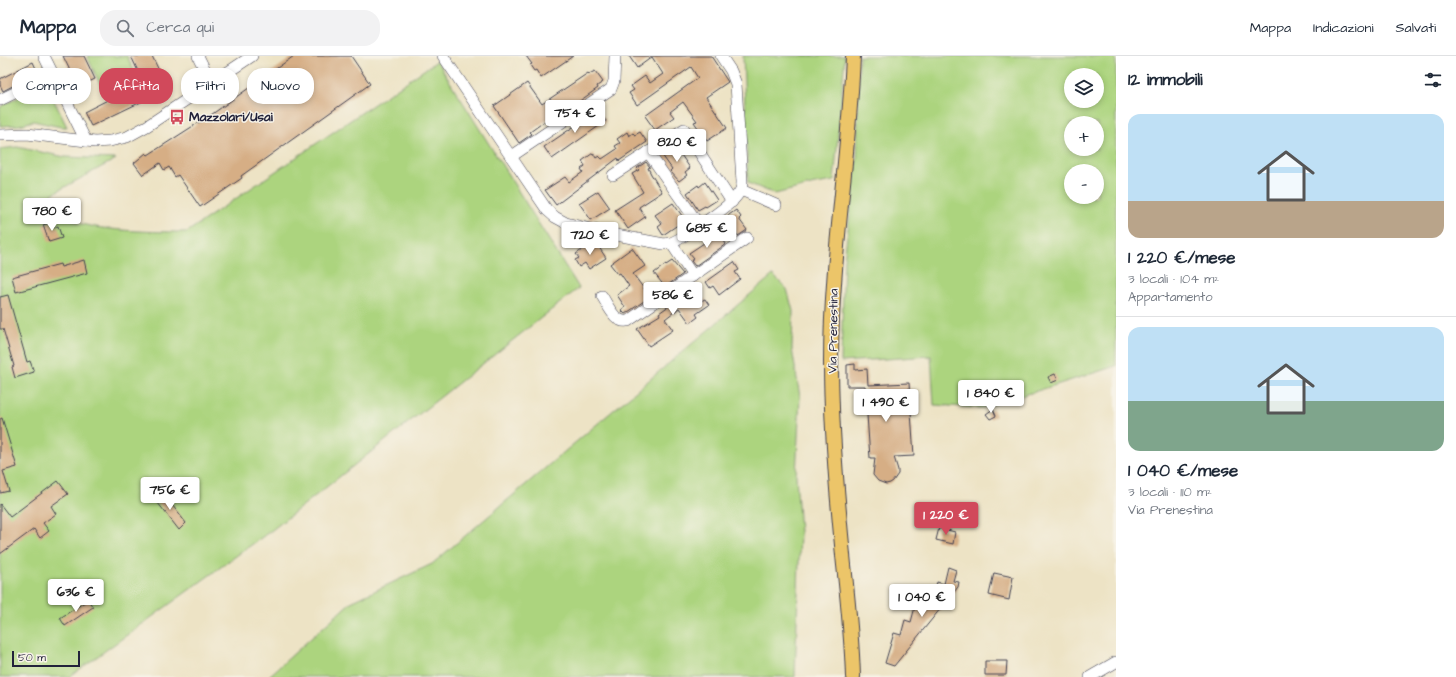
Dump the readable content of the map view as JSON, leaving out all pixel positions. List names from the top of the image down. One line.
{"streets":{"main road":["Via Prenestina"]},"places":{"bus stop":["Mazzolari/Usai"]},"scale_bar":"50 m","page":{"header":"Mappa","search":"Cerca qui","nav":["Mappa","Indicazioni","Salvati"],"heading":"12 immobili","map_buttons":["+","−"],"chip":["Compra","Affitta","Filtri","Nuovo"],"price":["754 €","820 €","780 €","685 €","720 €","586 €","1 840 €","1 490 €","756 €","1 220 €","636 €","1 040 €"],"list":[{"name":"1 220 €/mese","note":"3 locali · 104 m² · Appartamento"},{"name":"1 040 €/mese","note":"3 locali · 110 m² · Via Prenestina"}],"scale":"50 m"}}
